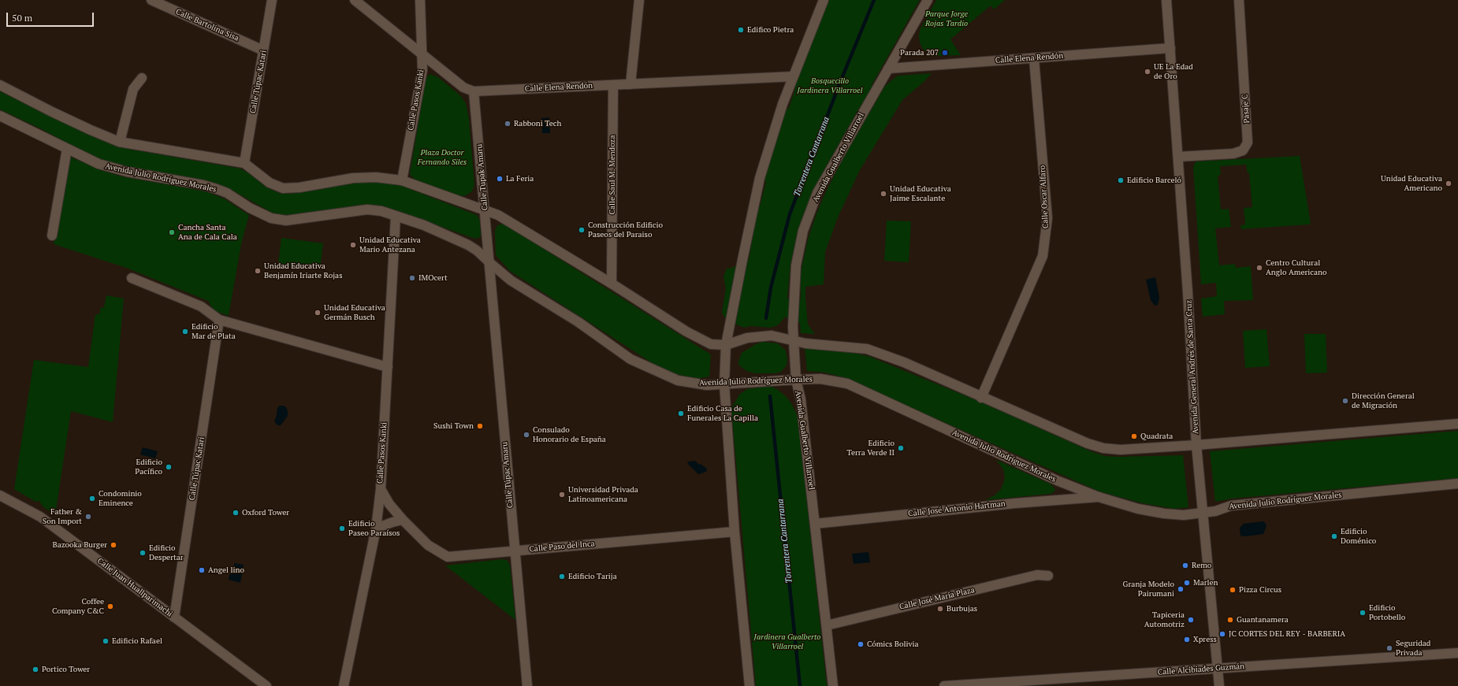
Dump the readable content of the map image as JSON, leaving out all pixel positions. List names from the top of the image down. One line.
{"streets":{"street":["Calle Bartolina Sisa","Calle Elena Rendón","Calle Túpac Katari","Calle Pasos Kanki","Pasaje C","Avenida Gualberto Villarroel","Calle Saul M. Mendoza","Calle Tupak Amaru","Avenida Julio Rodríguez Morales","Calle Oscar Alfaro","Avenida General Andrés de Santa Cruz","Calle Túpac Amaru","Calle José Antonio Hartman","Calle Paso del Inca","Calle Juan Huallparimachi","Calle José María Plaza","Calle Alcibiades Guzmán"]},"crossings":[["Calle Bartolina Sisa","Calle Túpac Katari"],["Calle Elena Rendón","Calle Pasos Kanki"],["Calle Elena Rendón","Avenida Gualberto Villarroel"],["Calle Elena Rendón","Calle Saul M. Mendoza"],["Calle Elena Rendón","Calle Tupak Amaru"],["Calle Elena Rendón","Calle Oscar Alfaro"],["Calle Elena Rendón","Avenida General Andrés de Santa Cruz"],["Calle Túpac Katari","Calle Juan Huallparimachi"],["Calle Pasos Kanki","Avenida Julio Rodríguez Morales"],["Calle Pasos Kanki","Calle Paso del Inca"],["Pasaje C","Avenida General Andrés de Santa Cruz"],["Avenida Gualberto Villarroel","Avenida Julio Rodríguez Morales"],["Avenida Gualberto Villarroel","Calle José Antonio Hartman"],["Avenida Gualberto Villarroel","Calle José María Plaza"],["Calle Tupak Amaru","Avenida Julio Rodríguez Morales"],["Calle Tupak Amaru","Calle Túpac Amaru"],["Avenida Julio Rodríguez Morales","Avenida General Andrés de Santa Cruz"],["Avenida Julio Rodríguez Morales","Calle Túpac Amaru"],["Avenida Julio Rodríguez Morales","Calle José Antonio Hartman"],["Avenida General Andrés de Santa Cruz","Calle Alcibiades Guzmán"],["Calle Túpac Amaru","Calle Paso del Inca"]],"water":["Torrentera Cantarrana"],"parks":["Parque Jorge Rojas Tardio","Bosquecillo Jardinera Villarroel","Plaza Doctor Fernando Siles","Jardinera Gualberto Villarroel"],"places":["Edifico Pietra","Parada 207","UE La Edad de Oro","Rabboni Tech","La Feria","Edificio Barceló","Unidad Educativa Americano","Unidad Educativa Jaime Escalante","Construcción Edificio Paseos del Paraiso","Cancha Santa Ana de Cala Cala","Unidad Educativa Mario Antezana","Centro Cultural Anglo Americano","Unidad Educativa Benjamín Iriarte Rojas","IMOcert","Unidad Educativa Germán Busch","Edificio Mar de Plata","Dirección General de Migración","Edificio Casa de Funerales La Capilla","Sushi Town","Consulado Honorario de España","Quadrata","Edificio Terra Verde II","Edificio Pacífico","Universidad Privada Latinoamericana","Condominio Eminence","Oxford Tower","Father & Son Import","Edificio Paseo Paraísos","Edificio Doménico","Bazooka Burger","Edificio Despertar","Remo","Angel lino","Edificio Tarija","Marlen","Granja Modelo Pairumani","Pizza Circus","Coffee Company C&C","Burbujas","Edificio Portobello","Tapiceria Automotriz","Guantanamera","JC CORTES DEL REY - BARBERIA","Xpress","Edificio Rafael","Cómics Bolivia","Seguridad Privada","Portico Tower"],"scale_bar":"50 m"}
